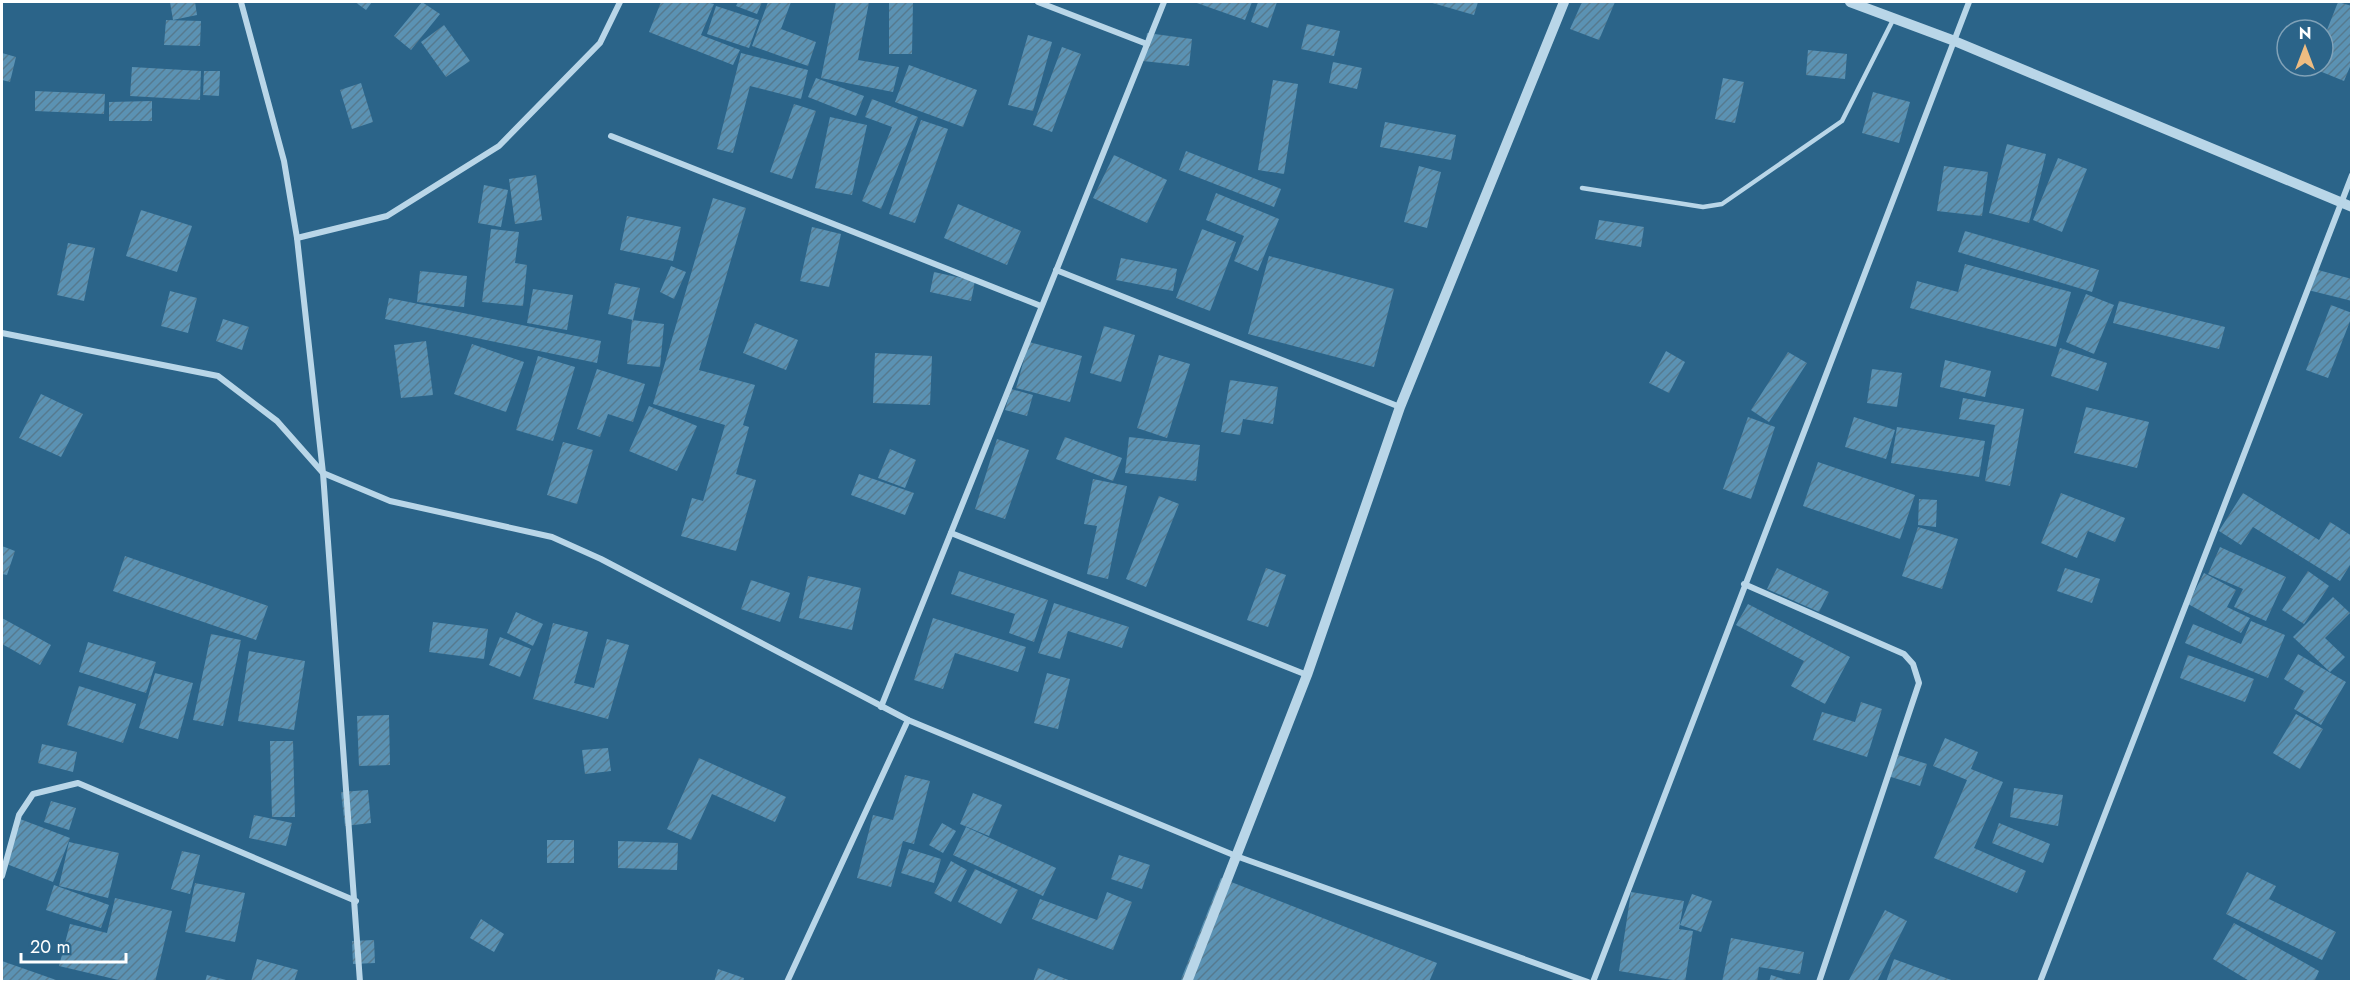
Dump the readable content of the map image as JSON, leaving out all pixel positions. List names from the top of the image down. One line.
{"scale_bar":"20 m","north":"top"}
